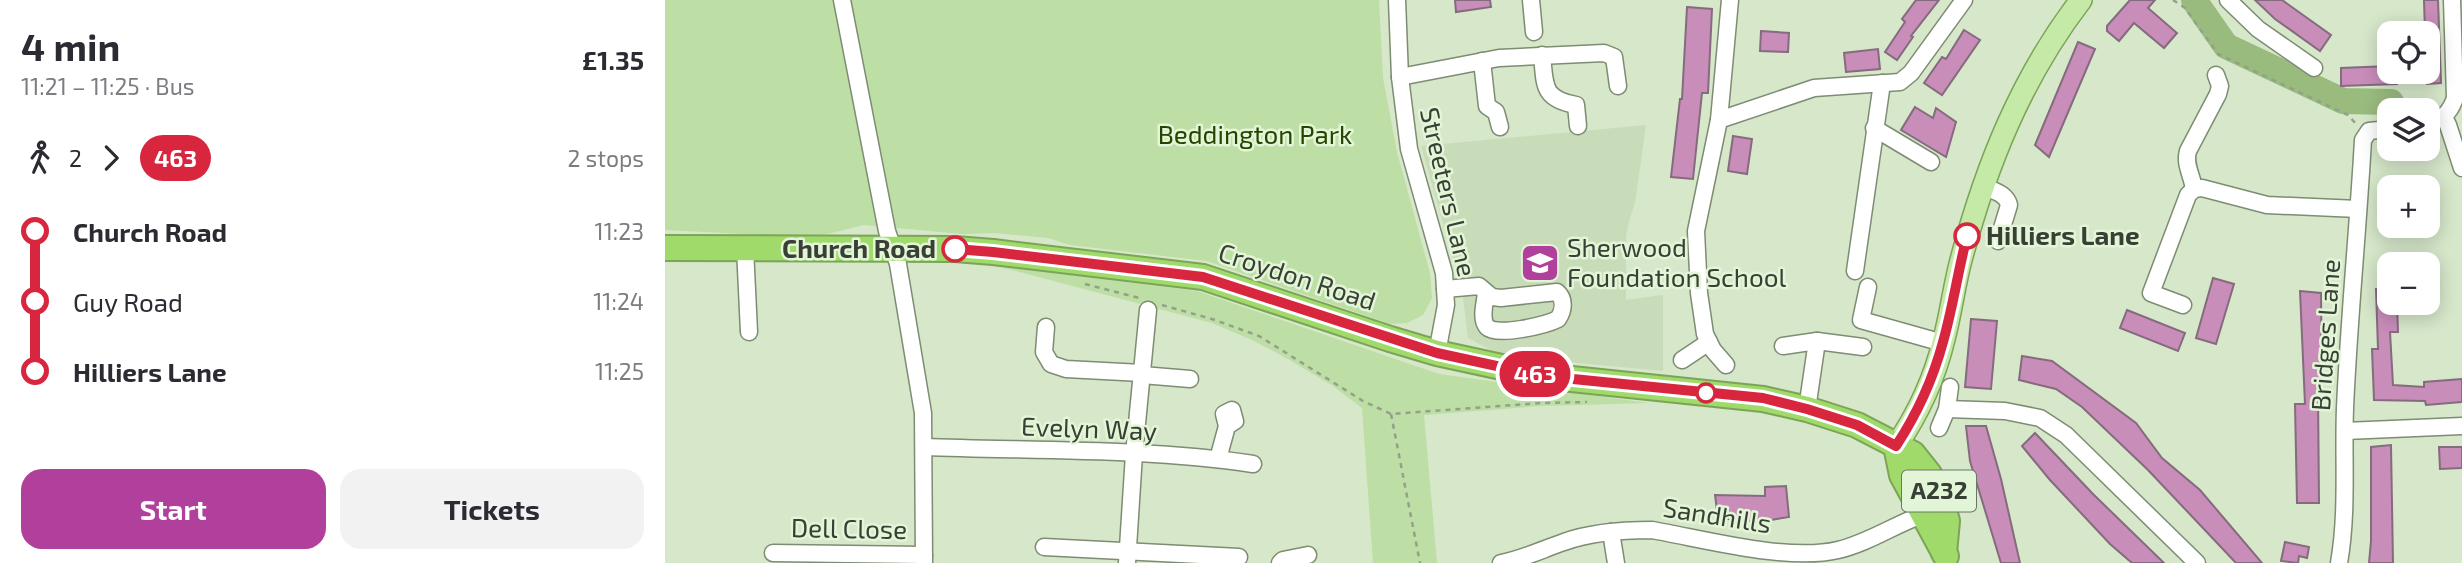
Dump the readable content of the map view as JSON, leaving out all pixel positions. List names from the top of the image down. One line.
{"streets":{"highway":["Croydon Road","A232"],"street":["Streeters Lane","Bridges Lane","Evelyn Way","Sandhills","Dell Close"]},"crossings":[["Streeters Lane","Croydon Road"],["Croydon Road","Sandhills"]],"parks":["Beddington Park"],"places":{"other":["Hilliers Lane","Church Road"],"school or university":["Sherwood Foundation School"]},"lines":["bus line 463"],"page":{"heading":["4 min","11:21 – 11:25 · Bus","£1.35"],"on_map":"463","map_buttons":["+","−"],"legs":["2","463","2 stops"],"list":[{"name":"Church Road","value":"11:23"},{"name":"Guy Road","value":"11:24"},{"name":"Hilliers Lane","value":"11:25"}],"buttons":["Start","Tickets"]}}
